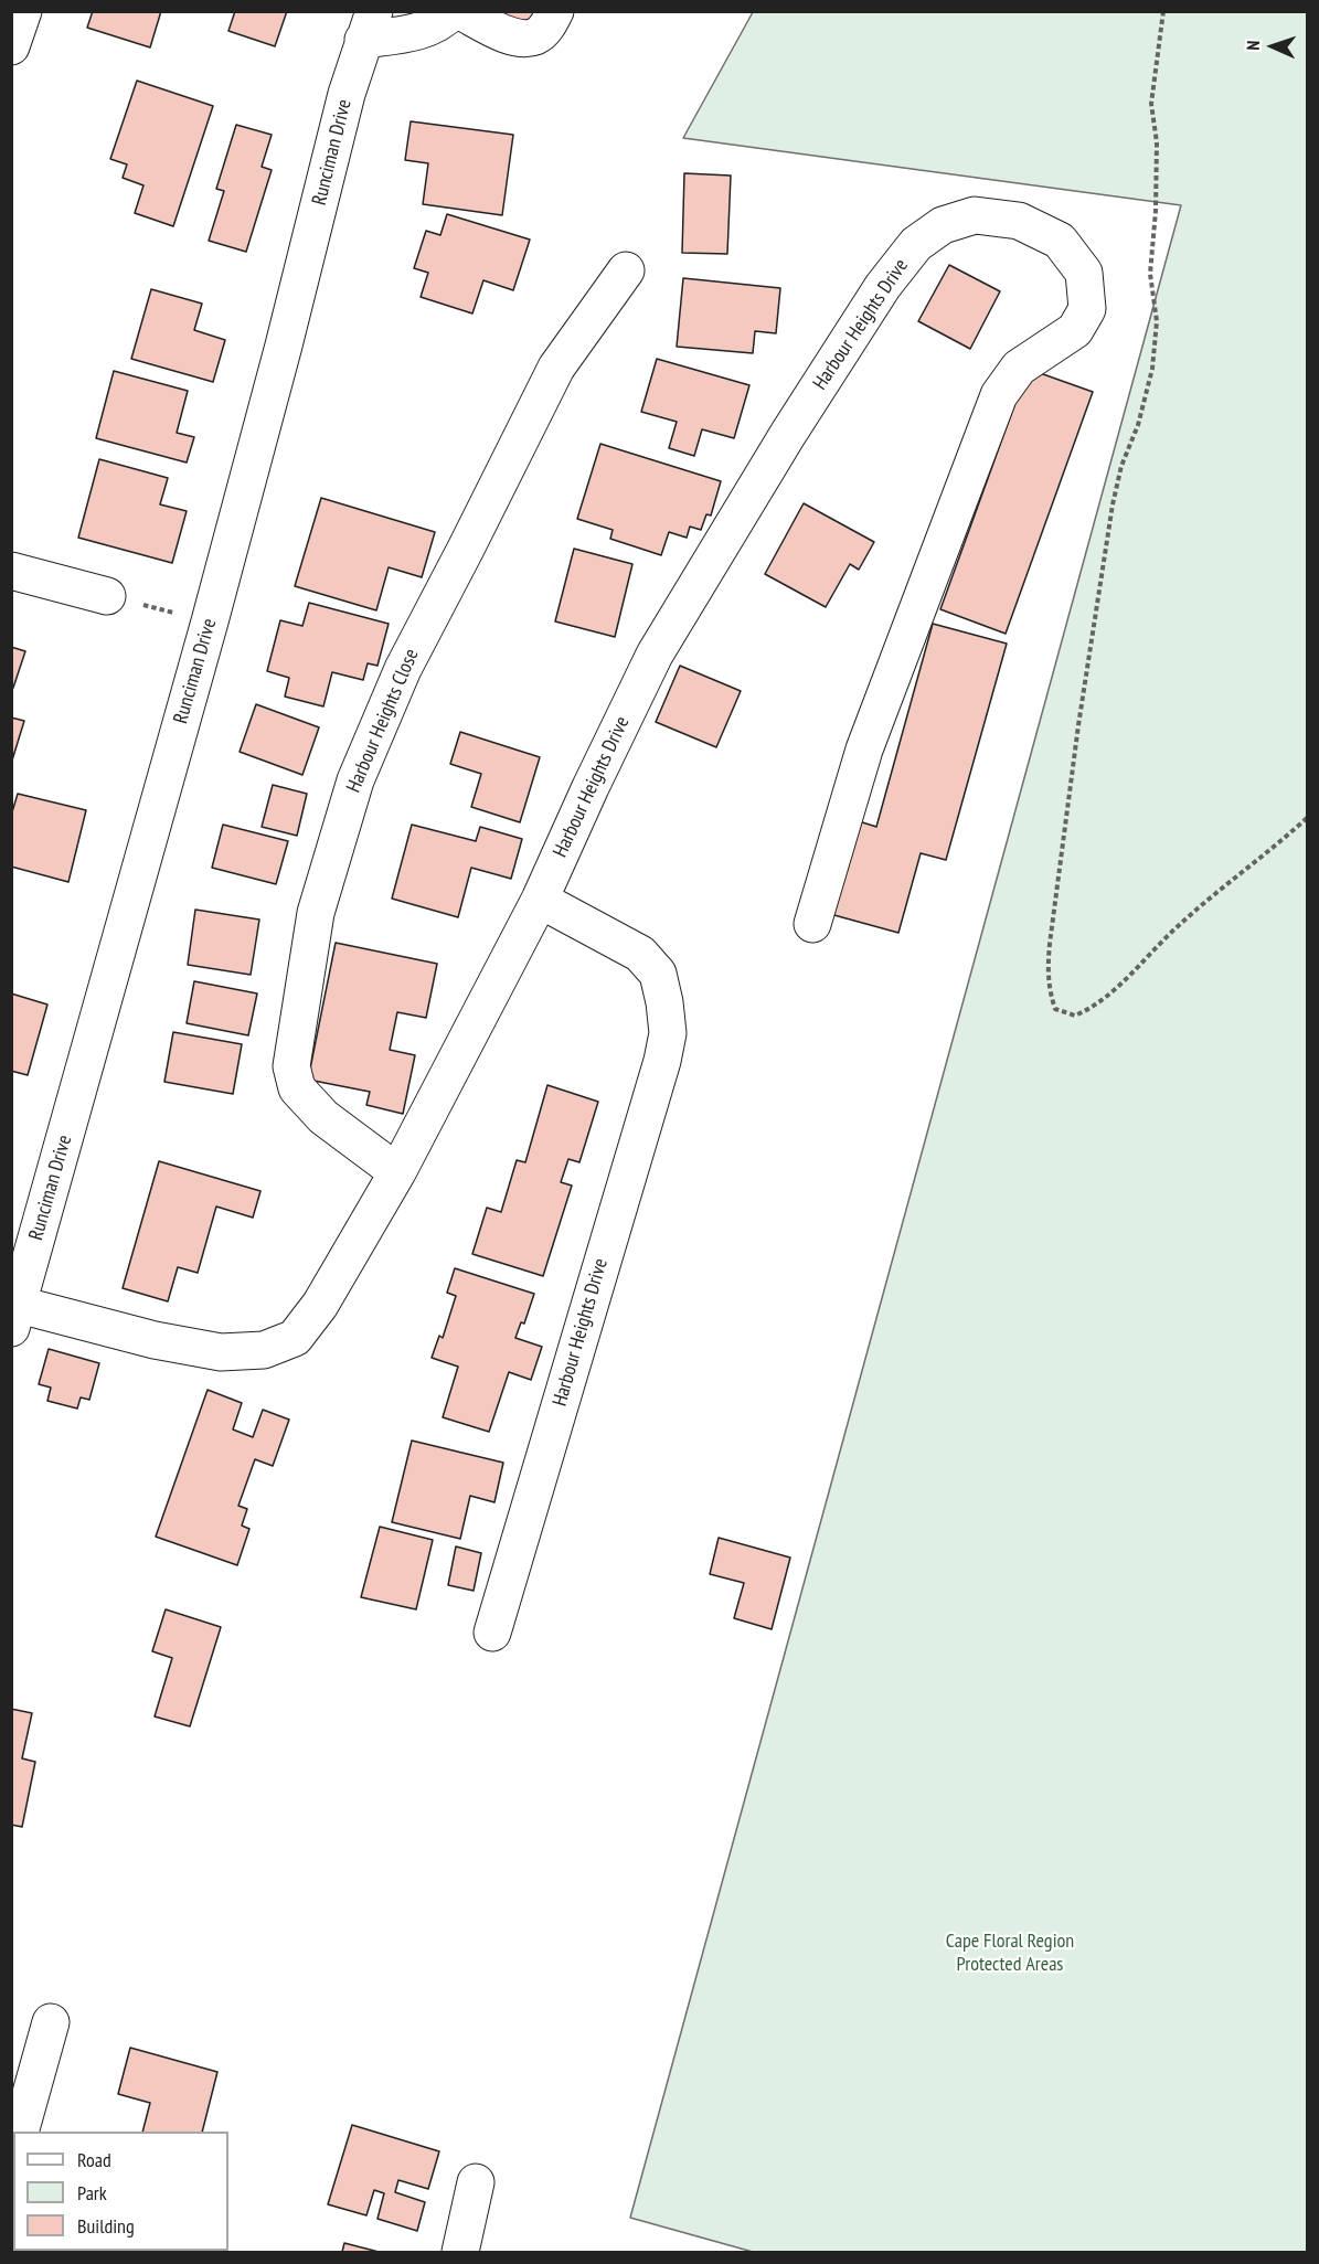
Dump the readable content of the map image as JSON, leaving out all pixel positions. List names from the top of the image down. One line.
{"streets":{"street":["Runciman Drive","Harbour Heights Drive","Harbour Heights Close"]},"crossings":[["Runciman Drive","Harbour Heights Drive"],["Harbour Heights Drive","Harbour Heights Close"]],"parks":["Cape Floral Region Protected Areas"],"legend":["Road","Park","Building"],"north":"left"}
